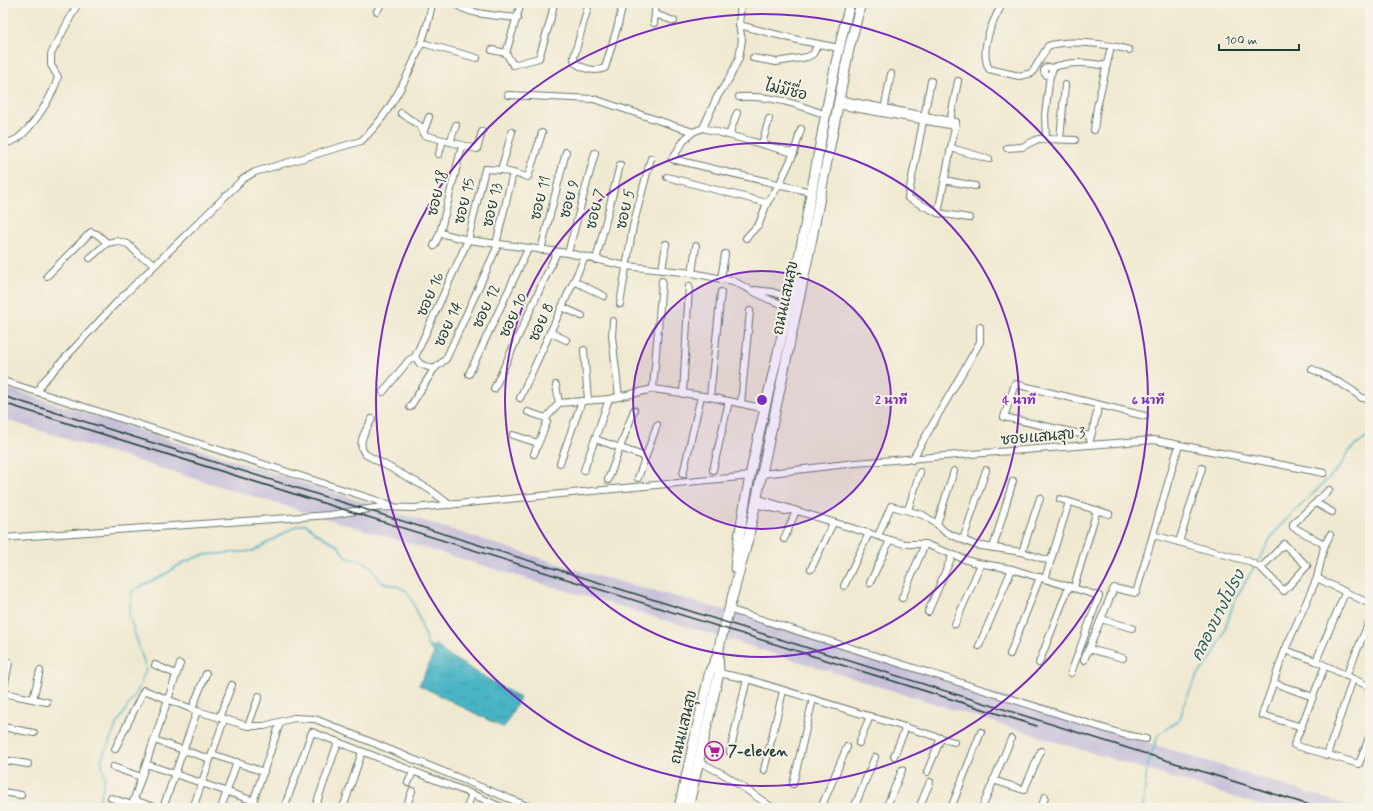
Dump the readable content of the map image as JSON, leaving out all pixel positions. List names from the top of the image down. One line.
{"streets":{"main road":["ถนนแสนสุข"],"street":["ไม่มีชื่อ","ซอย 18","ซอย 11","ซอย 9","ซอย 15","ซอย 13","ซอย 7","ซอย 5","ซอย 16","ซอย 12","ซอย 10","ซอย 8","ซอย 14","ซอยแสนสุข 3"]},"crossings":[["ไม่มีชื่อ","ถนนแสนสุข"],["ซอย 15","ซอย 13"],["ซอย 15","ซอย 16"],["ซอย 13","ซอย 14"],["ถนนแสนสุข","ซอยแสนสุข 3"]],"water":["คลองบางโปรง"],"places":{"supermarket":["7-eleven"]},"scale_bar":"100 m","rings":["2 นาที","4 นาที","6 นาที"]}
